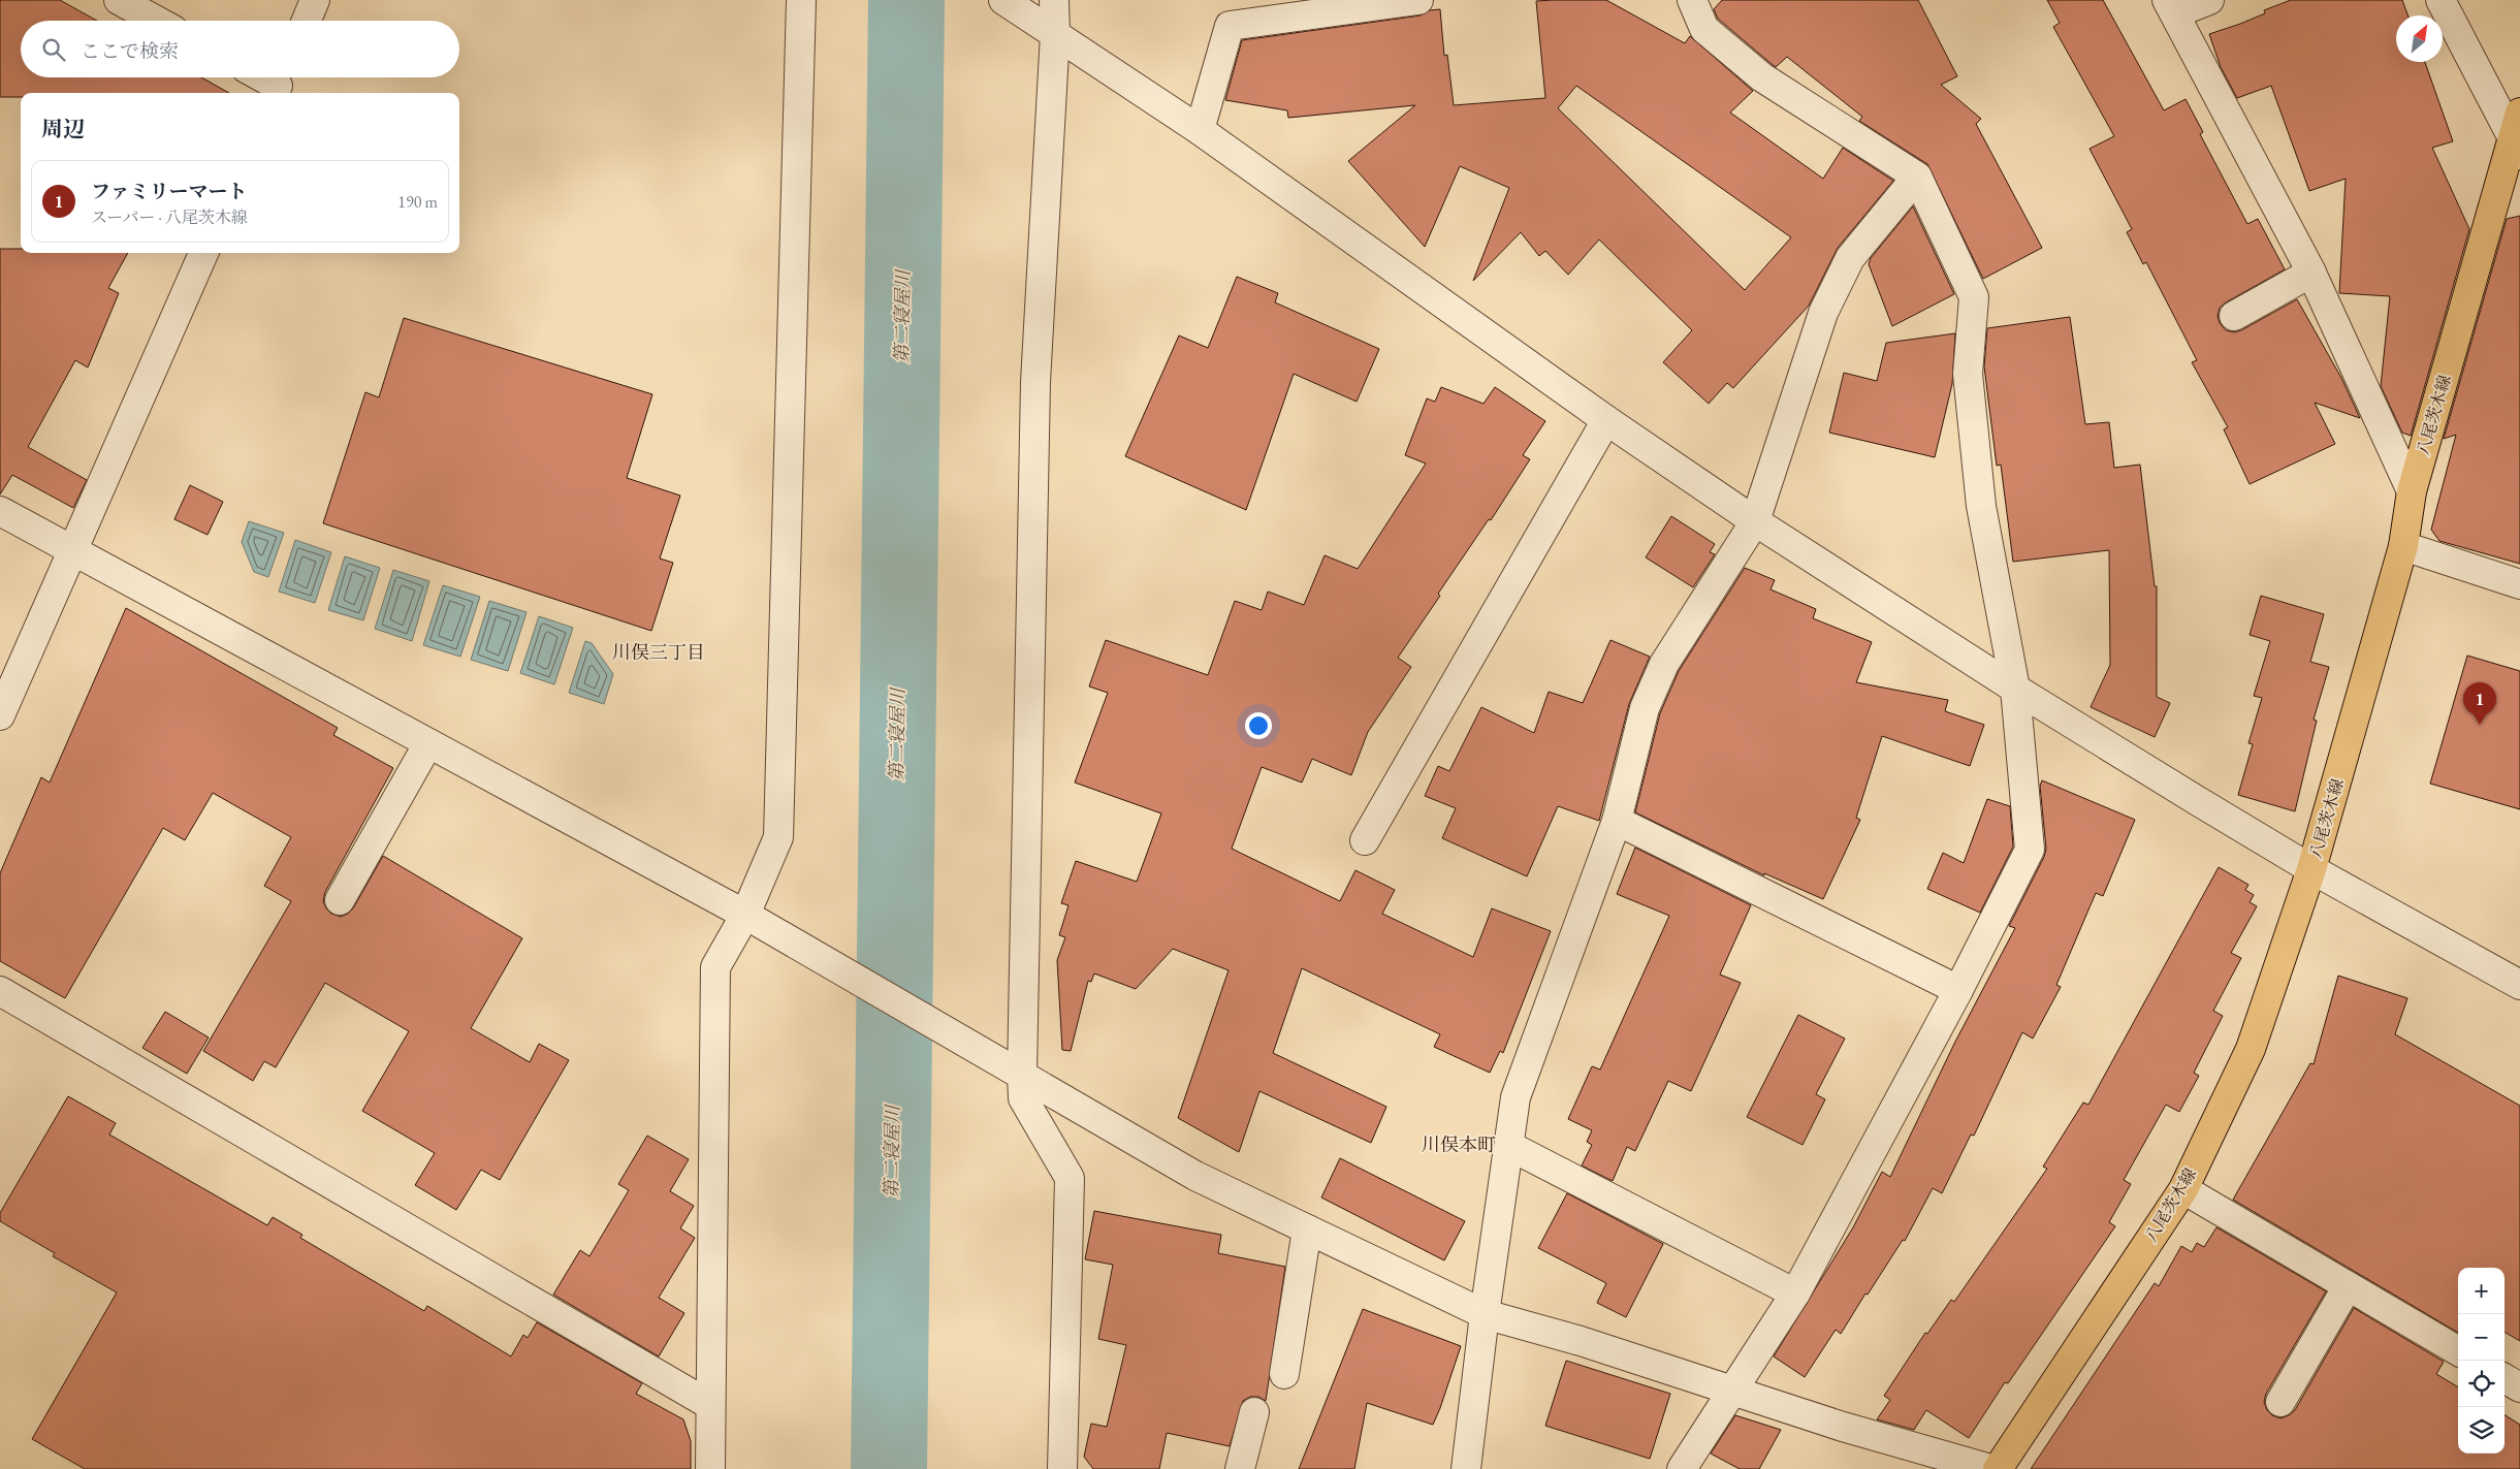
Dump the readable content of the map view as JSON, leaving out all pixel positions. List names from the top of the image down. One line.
{"streets":{"main road":["八尾茨木線"]},"districts":["川俣三丁目","川俣本町"],"water":["第二寝屋川"],"north":"top right","page":{"search":"ここで検索","heading":"周辺","list":[{"mark":"1","name":"ファミリーマート","note":"スーパー · 八尾茨木線","value":"190 m"}],"pins":"1","map_buttons":["+","−"]}}
